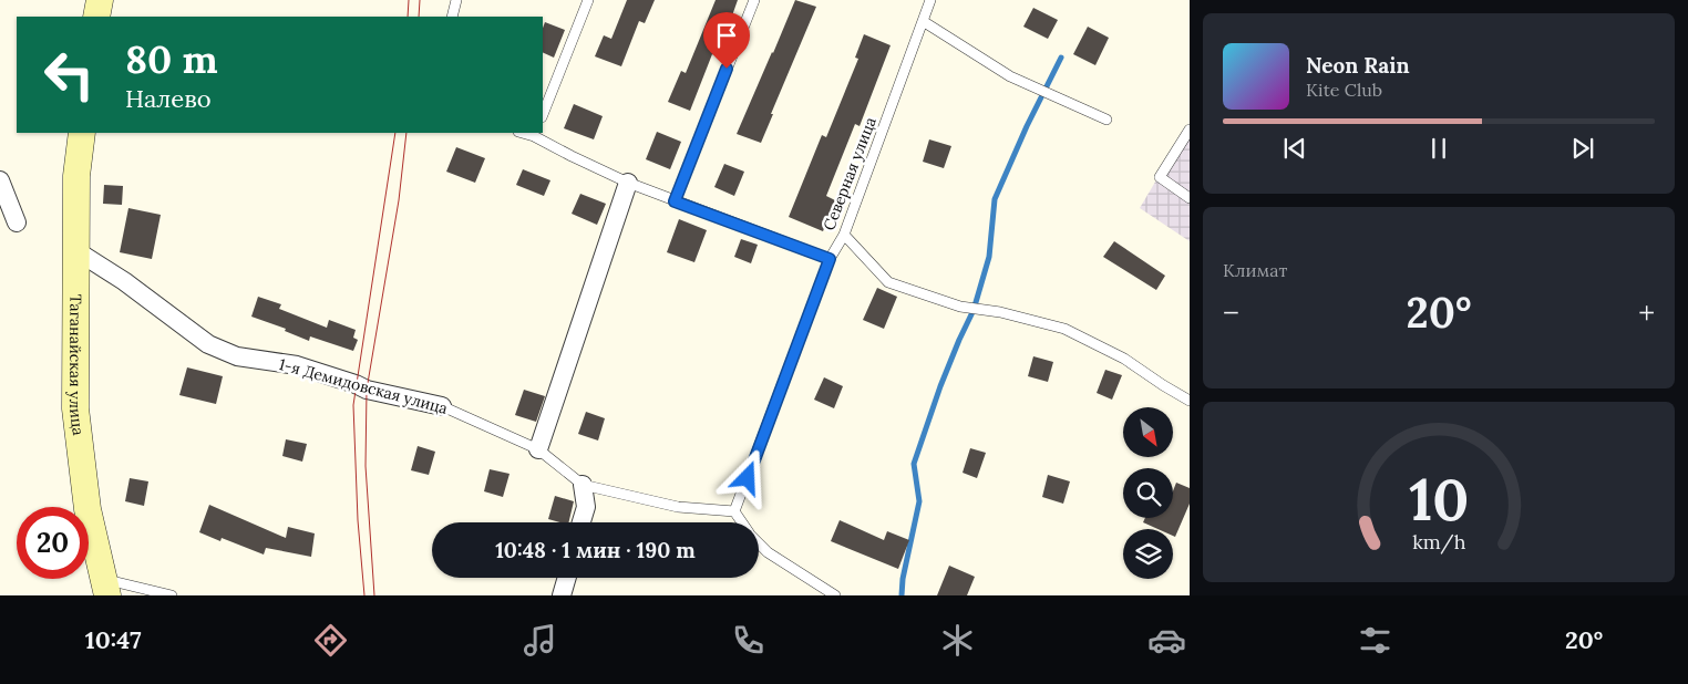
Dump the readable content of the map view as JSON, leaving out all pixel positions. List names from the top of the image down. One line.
{"streets":{"main road":["Таганайская улица"],"street":["1-я Демидовская улица"],"lane":["Северная улица"]},"crossings":[["Северная улица","1-я Демидовская улица"],["Таганайская улица","1-я Демидовская улица"]],"north":"bottom right","page":{"turn":["80 m","Налево"],"song":["Neon Rain","Kite Club"],"tile":"Климат","heat":["−","20°","+"],"limit":"20","trip":"10:48 · 1 мин · 190 m","tabs":["10:47","20°"],"gauge":["10","km/h"]}}
